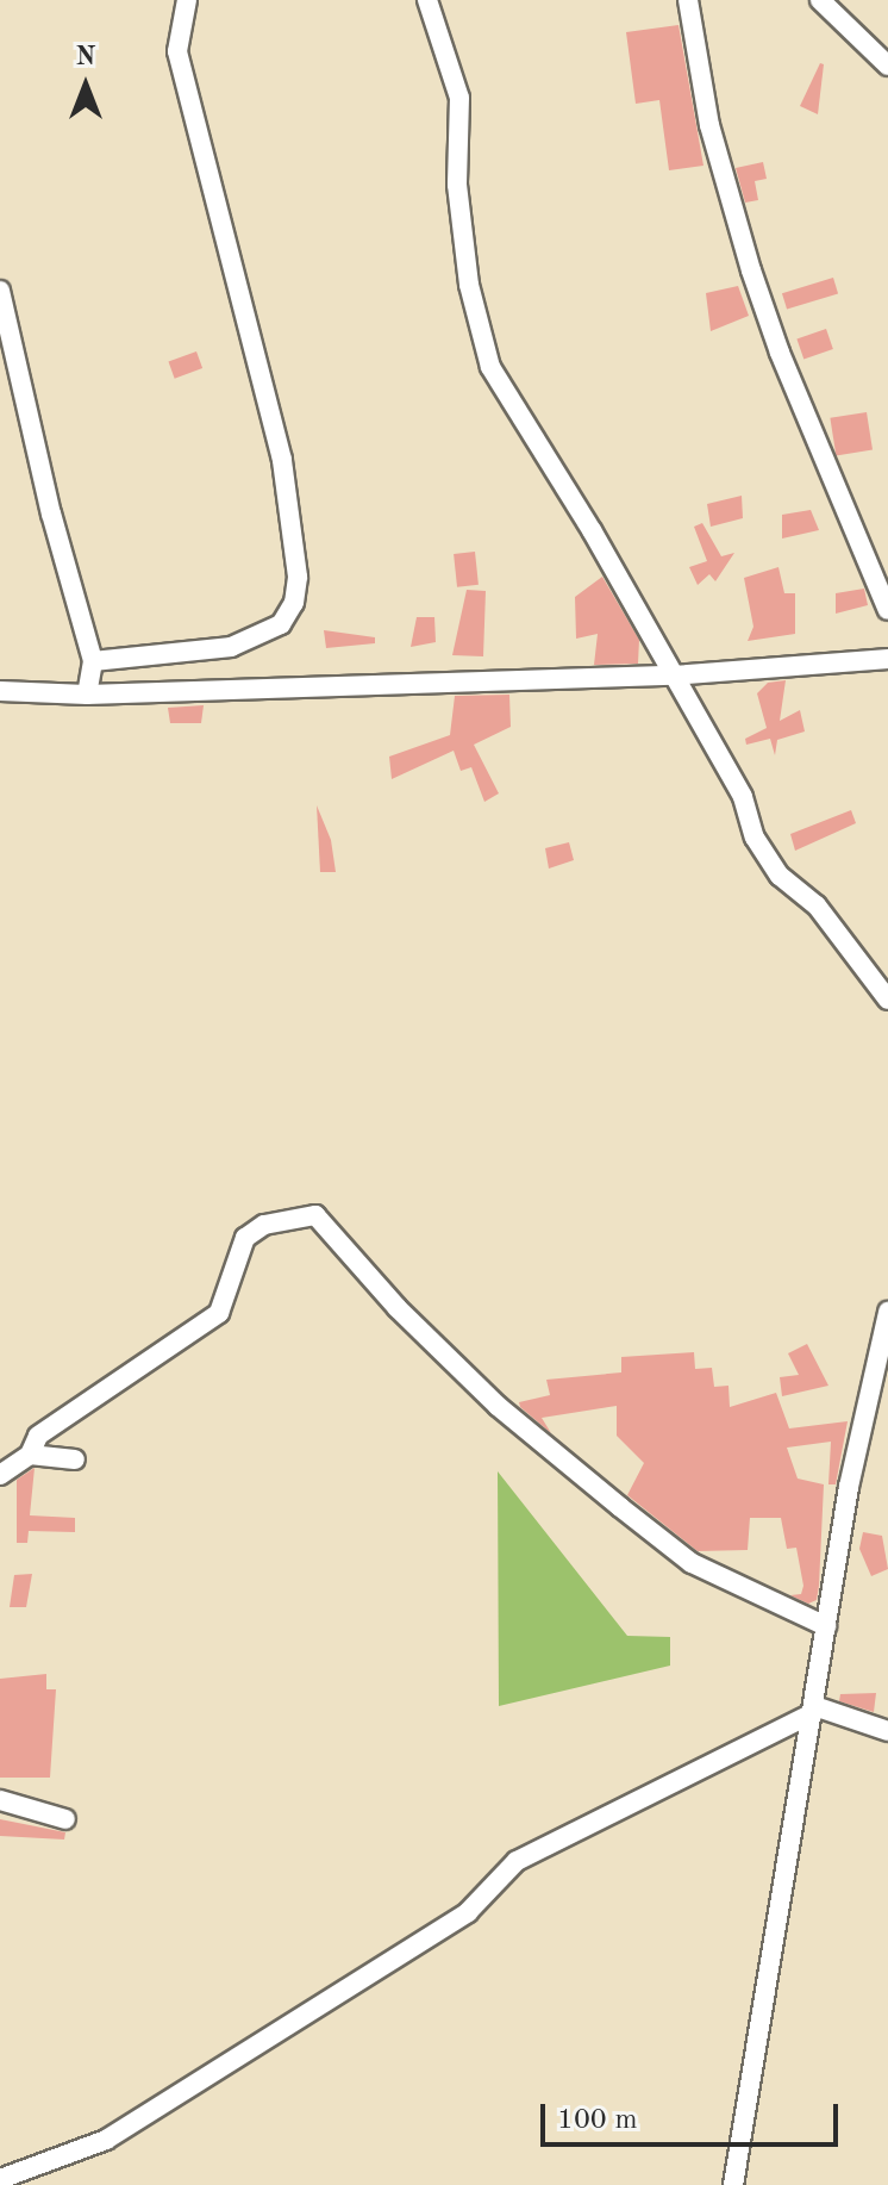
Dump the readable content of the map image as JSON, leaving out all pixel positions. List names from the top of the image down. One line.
{"scale_bar":"100 m","north":"top"}
